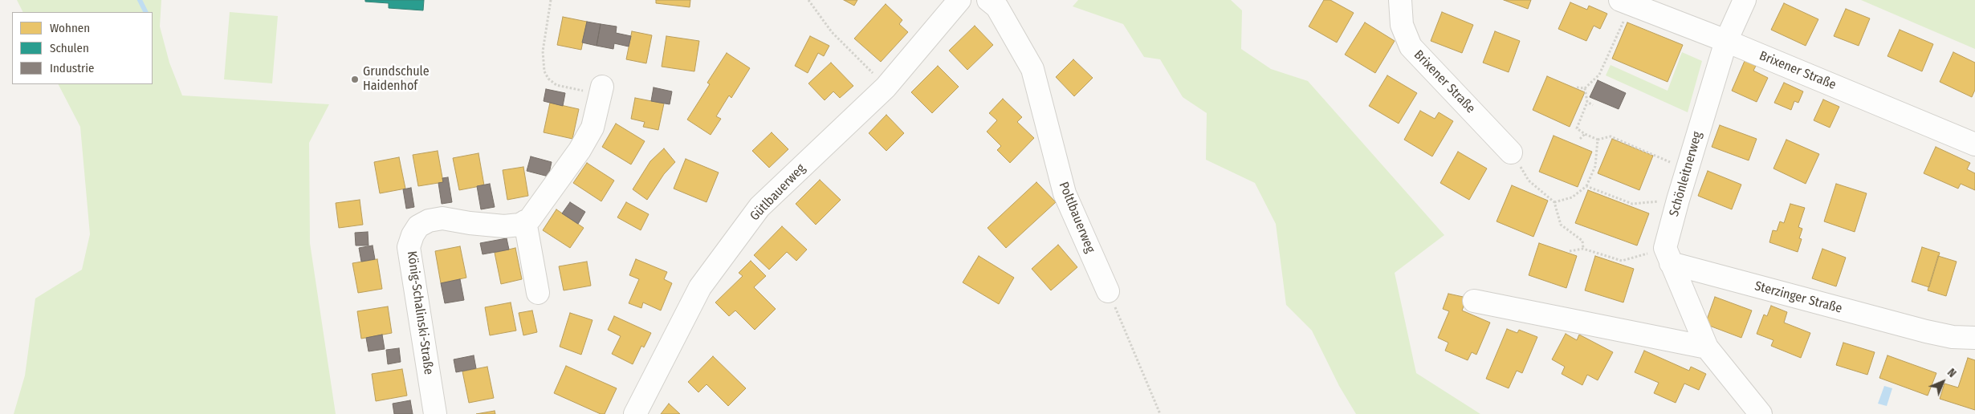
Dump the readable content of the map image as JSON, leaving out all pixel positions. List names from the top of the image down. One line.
{"streets":{"street":["Brixener Straße","Schönleitnerweg","Gütlbauerweg","Poltlbauerweg","Sterzinger Straße","König-Schalinski-Straße"]},"crossings":[["Brixener Straße","Schönleitnerweg"],["Schönleitnerweg","Sterzinger Straße"]],"places":["Grundschule Haidenhof"],"legend":["Wohnen","Schulen","Industrie"],"north":"top right"}
